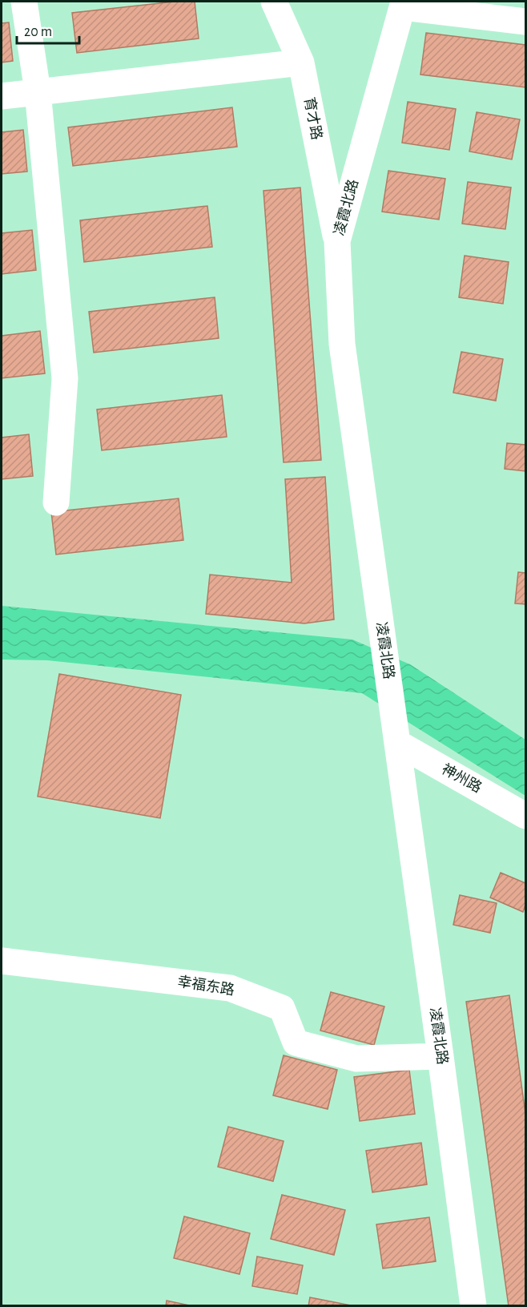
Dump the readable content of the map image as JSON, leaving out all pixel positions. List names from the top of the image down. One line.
{"streets":{"street":["育才路","凌霞北路","神州路","幸福东路"]},"crossings":[["育才路","凌霞北路"],["凌霞北路","神州路"],["凌霞北路","幸福东路"]],"scale_bar":"20 m"}
